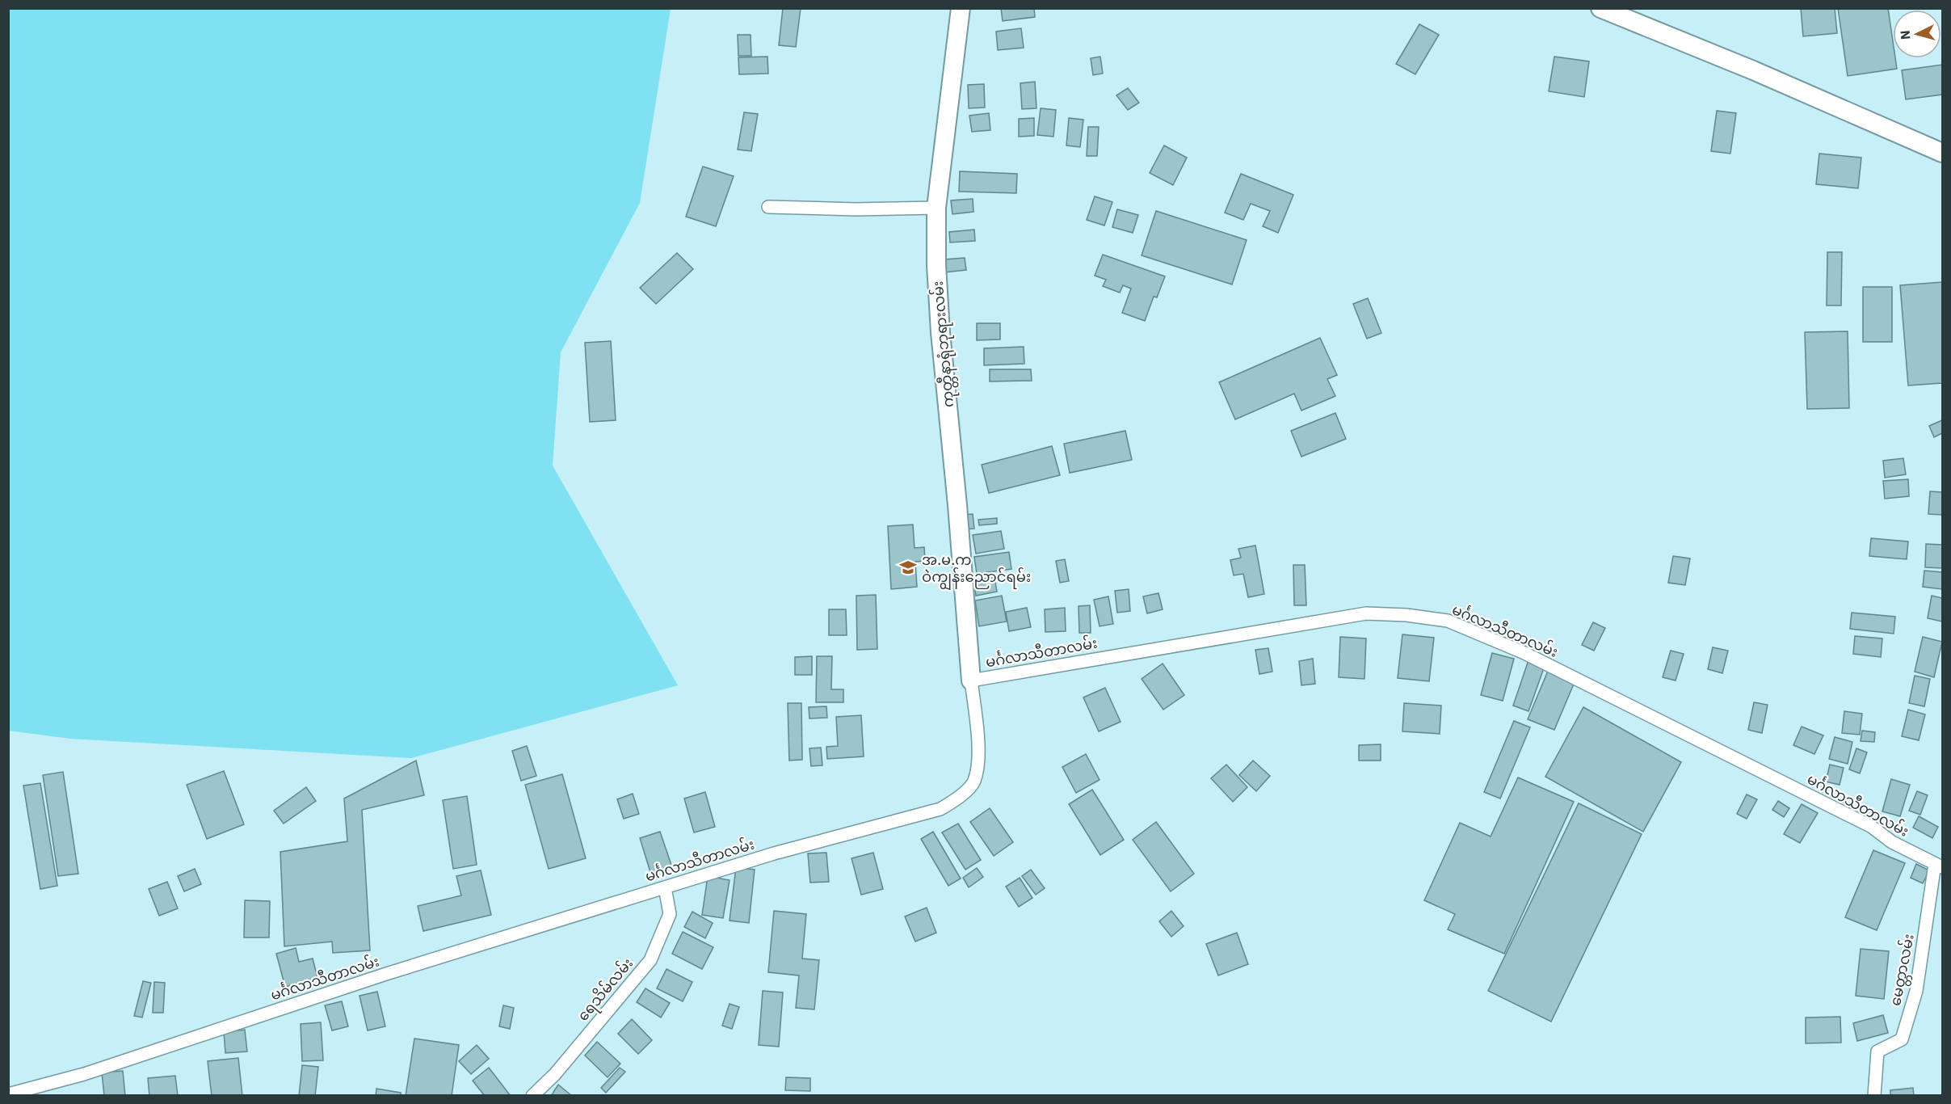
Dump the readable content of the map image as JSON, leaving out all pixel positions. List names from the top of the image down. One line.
{"streets":{"street":["ကုတ္တီနာရုံဘုရားလမ်း","မင်္ဂလာသီတာလမ်း","မေတ္တာလမ်း","ရေသိမ်လမ်း"]},"crossings":[["ကုတ္တီနာရုံဘုရားလမ်း","မင်္ဂလာသီတာလမ်း"],["မင်္ဂလာသီတာလမ်း","မေတ္တာလမ်း"],["မင်္ဂလာသီတာလမ်း","ရေသိမ်လမ်း"]],"places":{"school or university":["အ.မ.က ဝဲကျွန်းညောင်ရမ်း"]},"north":"left"}
